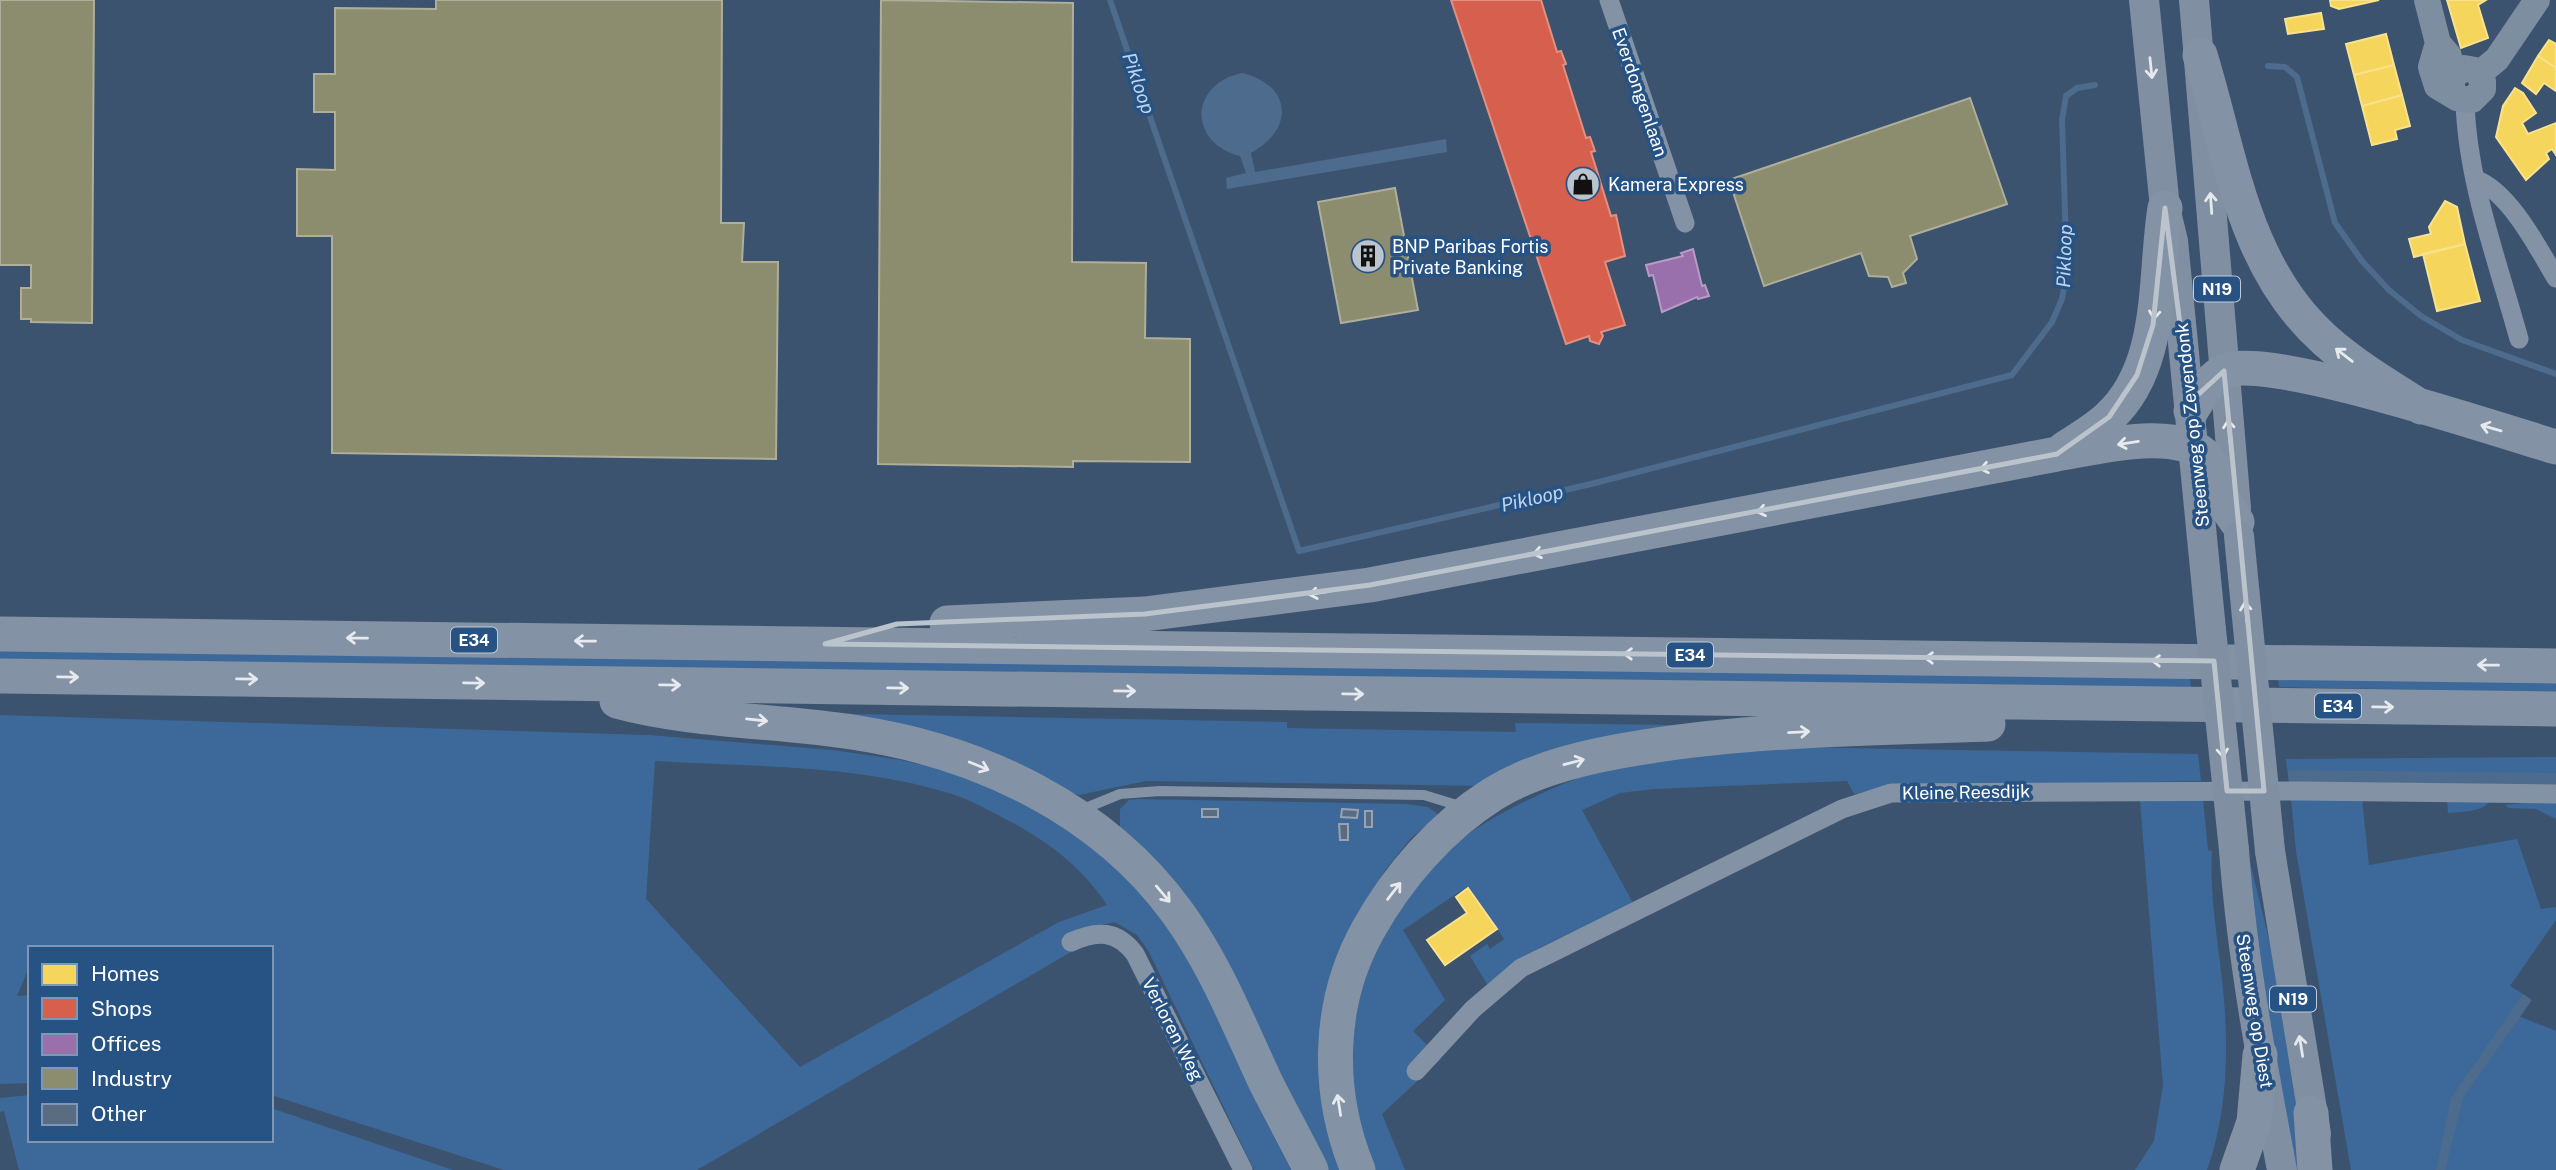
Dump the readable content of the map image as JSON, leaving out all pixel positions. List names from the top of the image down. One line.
{"streets":{"highway":["E34"],"main road":["N19","Steenweg op Zevendonk","Steenweg op Diest"],"street":["Everdongenlaan","Kleine Reesdijk","Verloren Weg"]},"crossings":[["N19","Steenweg op Zevendonk"],["Steenweg op Zevendonk","Steenweg op Diest"]],"water":["Pikloop"],"places":{"shop":["Kamera Express"],"building":["BNP Paribas Fortis Private Banking"]},"legend":["Homes","Shops","Offices","Industry","Other"]}
